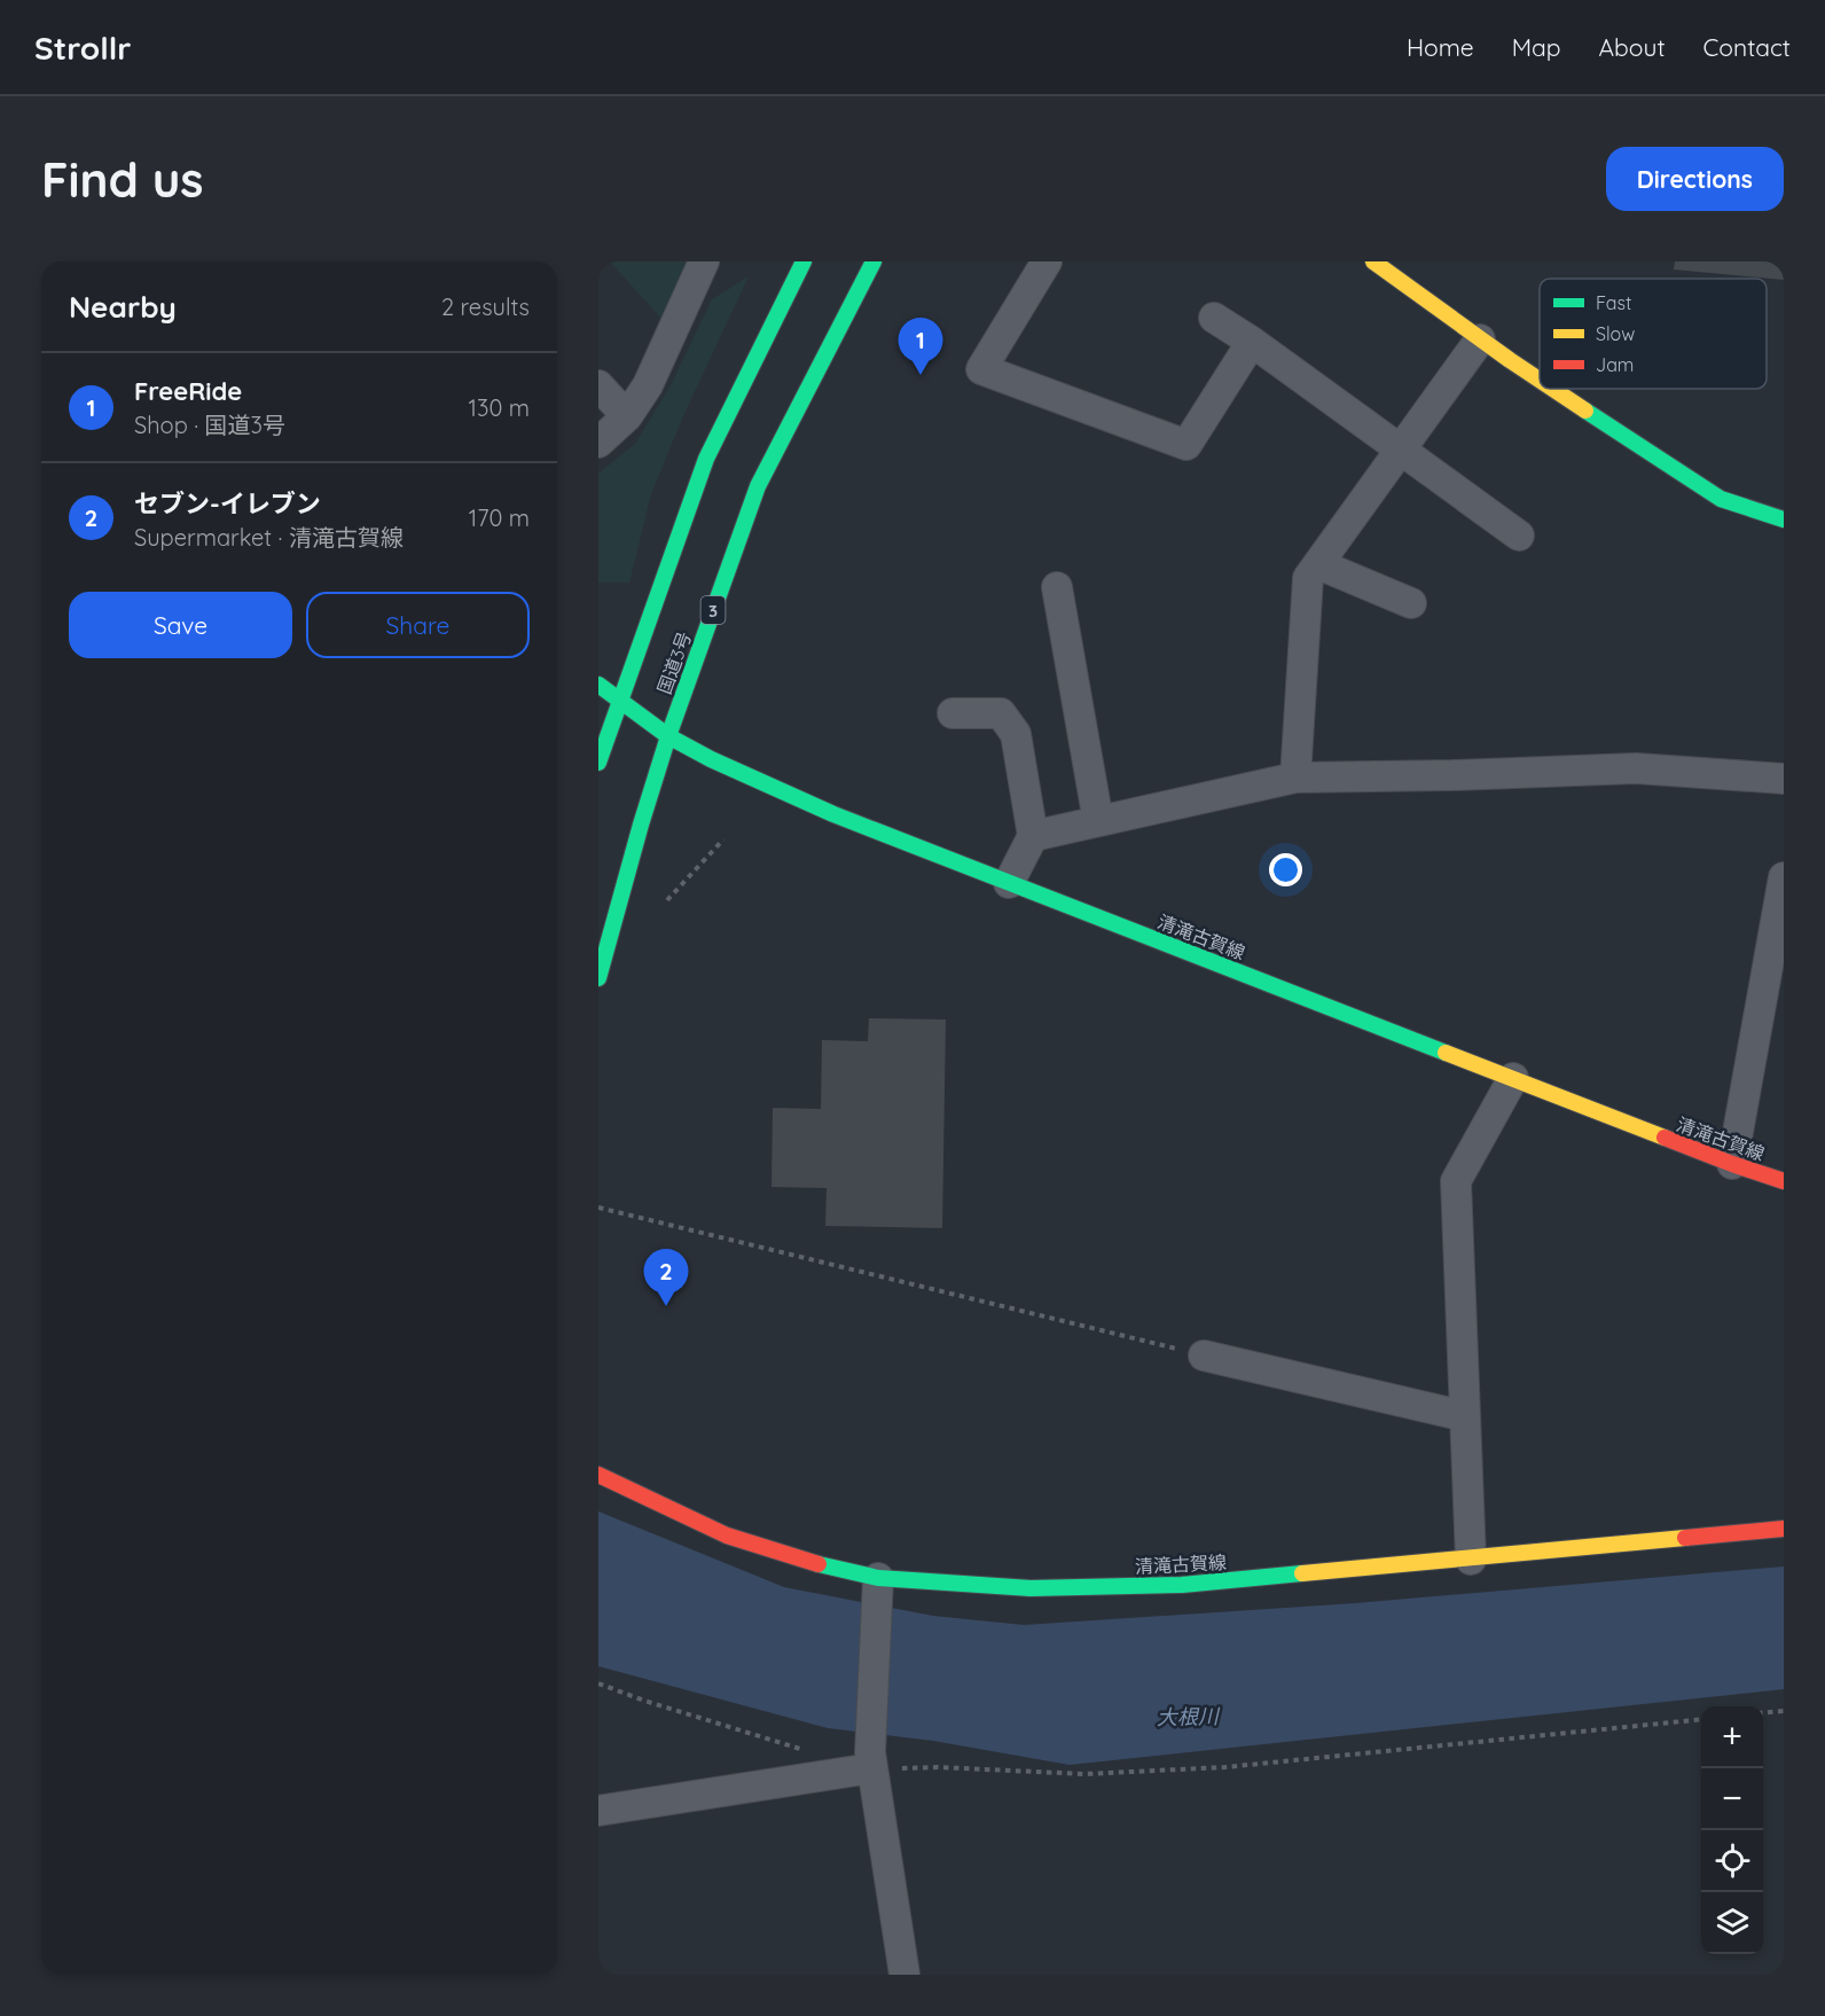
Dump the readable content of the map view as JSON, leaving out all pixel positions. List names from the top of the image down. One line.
{"streets":{"main road":["3","国道3号","清滝古賀線"]},"crossings":[["国道3号","清滝古賀線"]],"water":["大根川"],"legend":["Fast","Slow","Jam"],"page":{"header":"Strollr","nav":["Home","Map","About","Contact"],"buttons":["Directions",["Save","Share"]],"title":"Find us","heading":["Nearby","2 results"],"pins":["1","2"],"list":[{"mark":"1","name":"FreeRide","note":"Shop · 国道3号","value":"130 m"},{"mark":"2","name":"セブン-イレブン","note":"Supermarket · 清滝古賀線","value":"170 m"}],"map_buttons":["+","−"]}}
